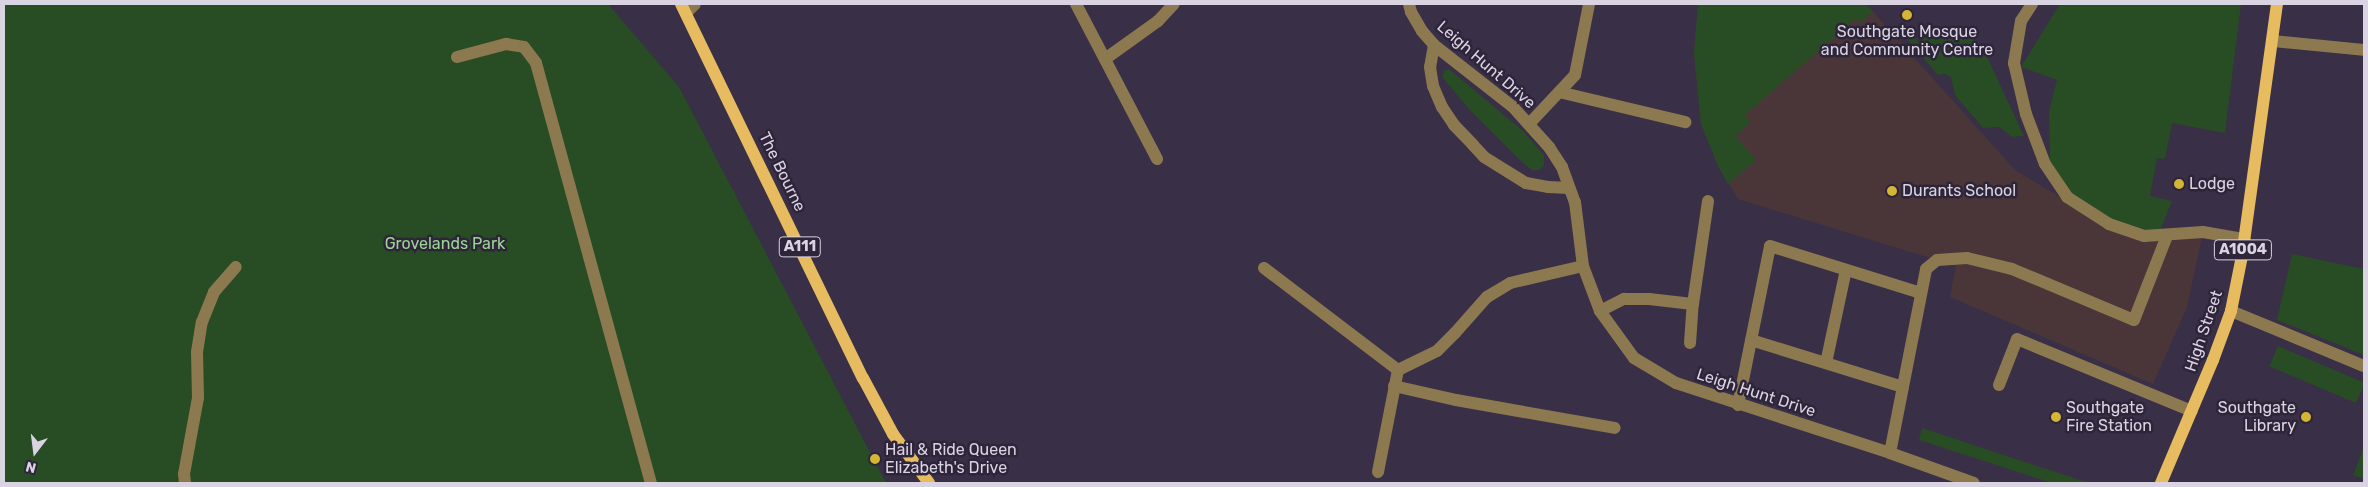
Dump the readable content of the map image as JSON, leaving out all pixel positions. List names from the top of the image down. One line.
{"streets":{"main road":["The Bourne","A111","A1004","High Street"],"street":["Leigh Hunt Drive"]},"parks":["Grovelands Park"],"places":["Southgate Mosque and Community Centre","Lodge","Durants School","Southgate Fire Station","Southgate Library","Hail & Ride Queen Elizabeth's Drive"],"north":"bottom"}
